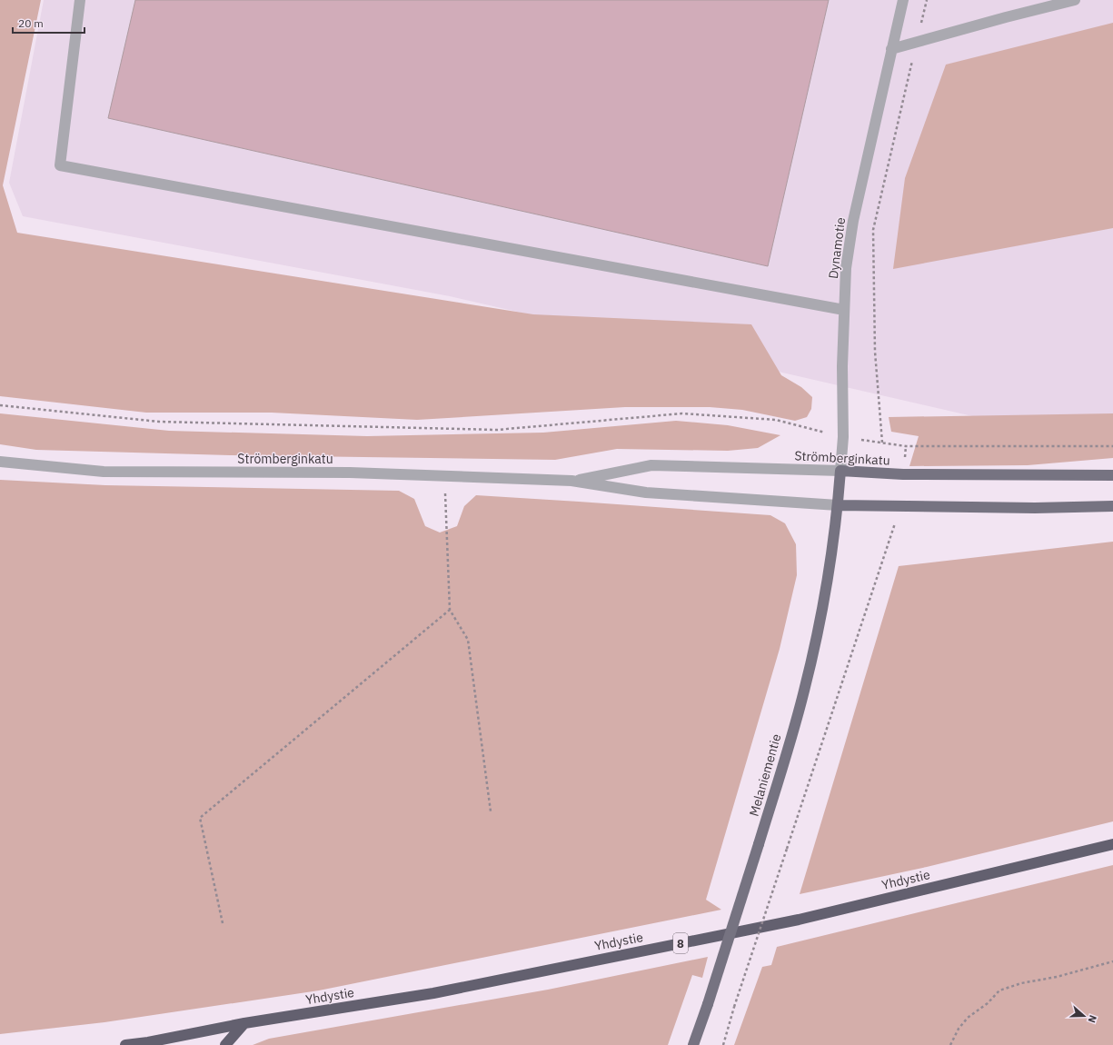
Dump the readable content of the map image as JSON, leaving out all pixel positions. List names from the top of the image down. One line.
{"streets":{"highway":["Yhdystie","8"],"main road":["Dynamotie","Strömberginkatu","Melaniementie"]},"crossings":[["Dynamotie","Strömberginkatu"],["Dynamotie","Melaniementie"],["Strömberginkatu","Melaniementie"]],"scale_bar":"20 m","north":"right"}
